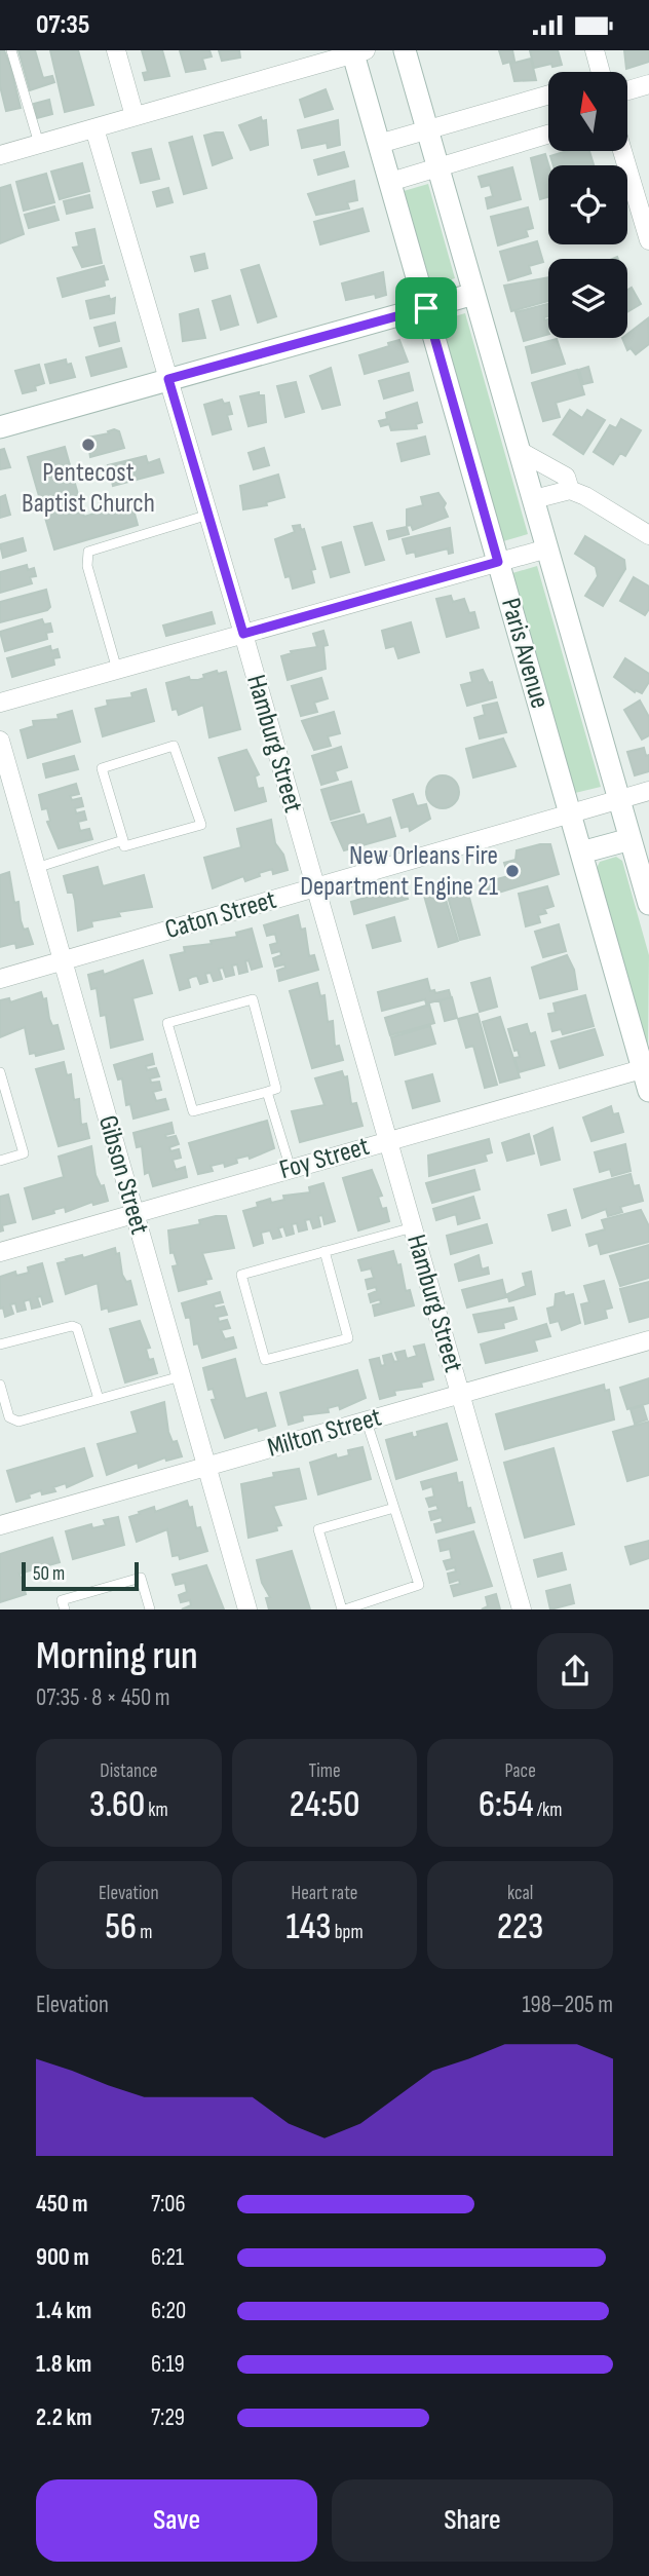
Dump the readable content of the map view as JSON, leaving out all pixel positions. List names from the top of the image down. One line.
{"streets":{"street":["Paris Avenue","Hamburg Street","Caton Street","Foy Street","Gibson Street","Milton Street"]},"crossings":[["Paris Avenue","Caton Street"],["Paris Avenue","Foy Street"],["Hamburg Street","Caton Street"],["Hamburg Street","Foy Street"],["Hamburg Street","Milton Street"],["Caton Street","Gibson Street"],["Foy Street","Gibson Street"],["Gibson Street","Milton Street"]],"places":["Pentecost Baptist Church","New Orleans Fire Department Engine 21"],"scale_bar":"50 m","north":"top","page":{"status":"07:35","scale":"50 m","heading":["Morning run","07:35 · 8 × 450 m"],"stats":[["Distance","3.60 km"],["Time","24:50"],["Pace","6:54 /km"],["Elevation","56 m"],["Heart rate","143 bpm"],["kcal","223"]],"chart":["Elevation","198–205 m"],"list":[{"name":"450 m","note":"7:06"},{"name":"900 m","note":"6:21"},{"name":"1.4 km","note":"6:20"},{"name":"1.8 km","note":"6:19"},{"name":"2.2 km","note":"7:29"}],"buttons":["Save","Share"]}}
